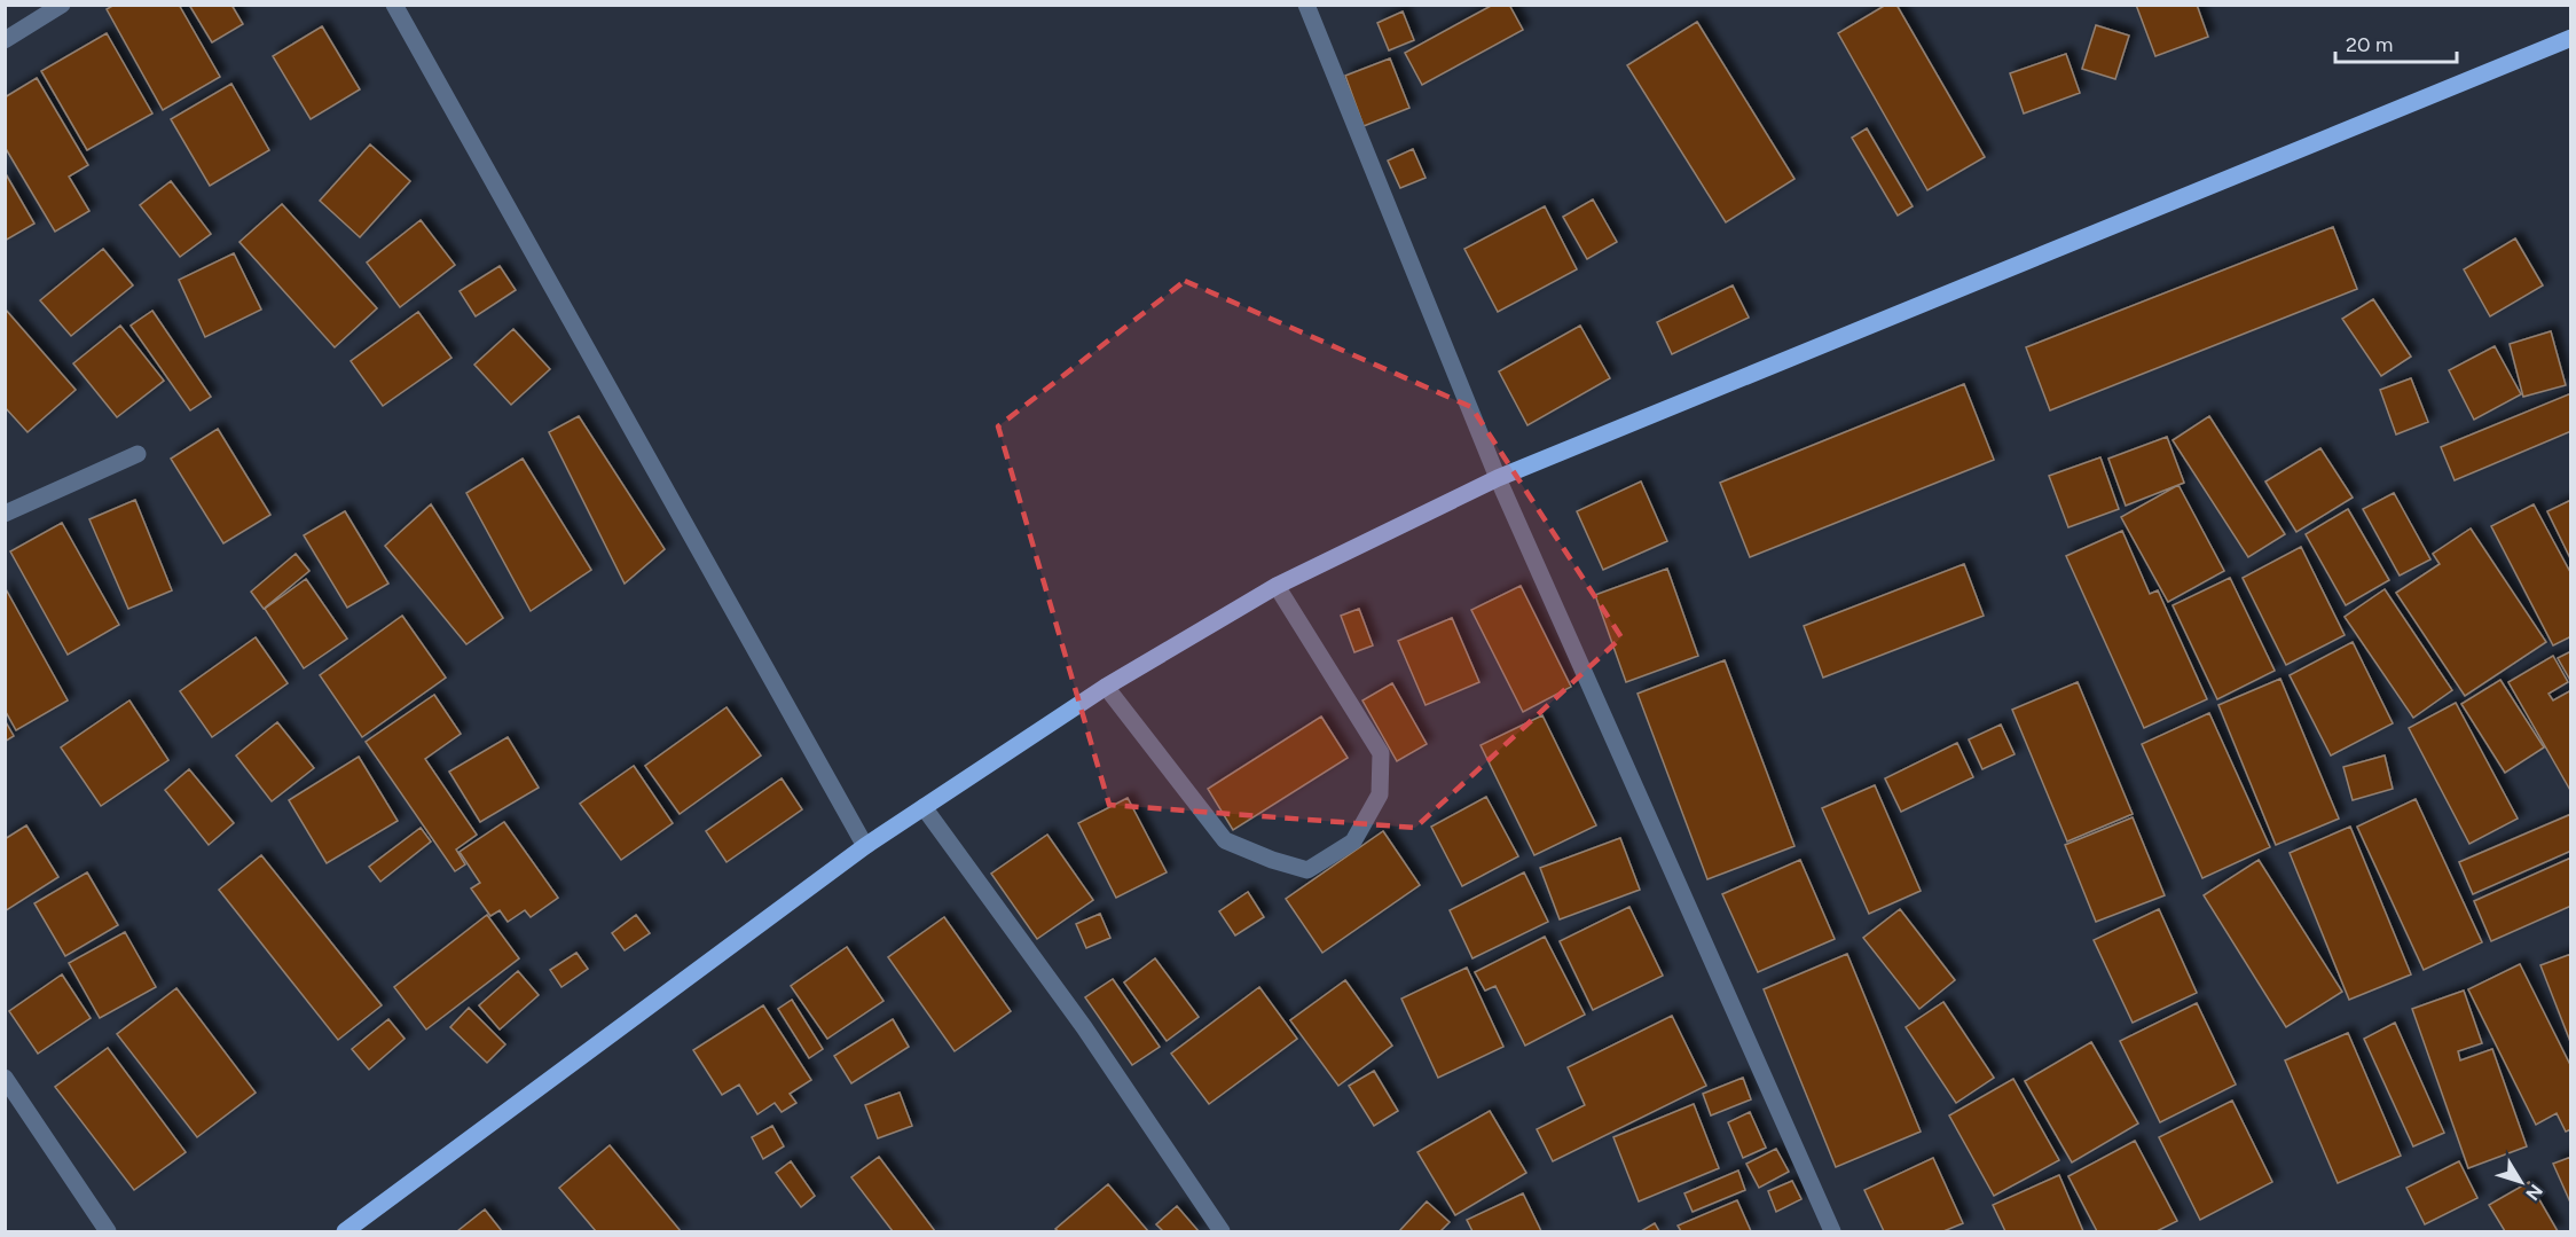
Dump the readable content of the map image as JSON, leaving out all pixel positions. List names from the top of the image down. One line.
{"scale_bar":"20 m","north":"bottom right"}
